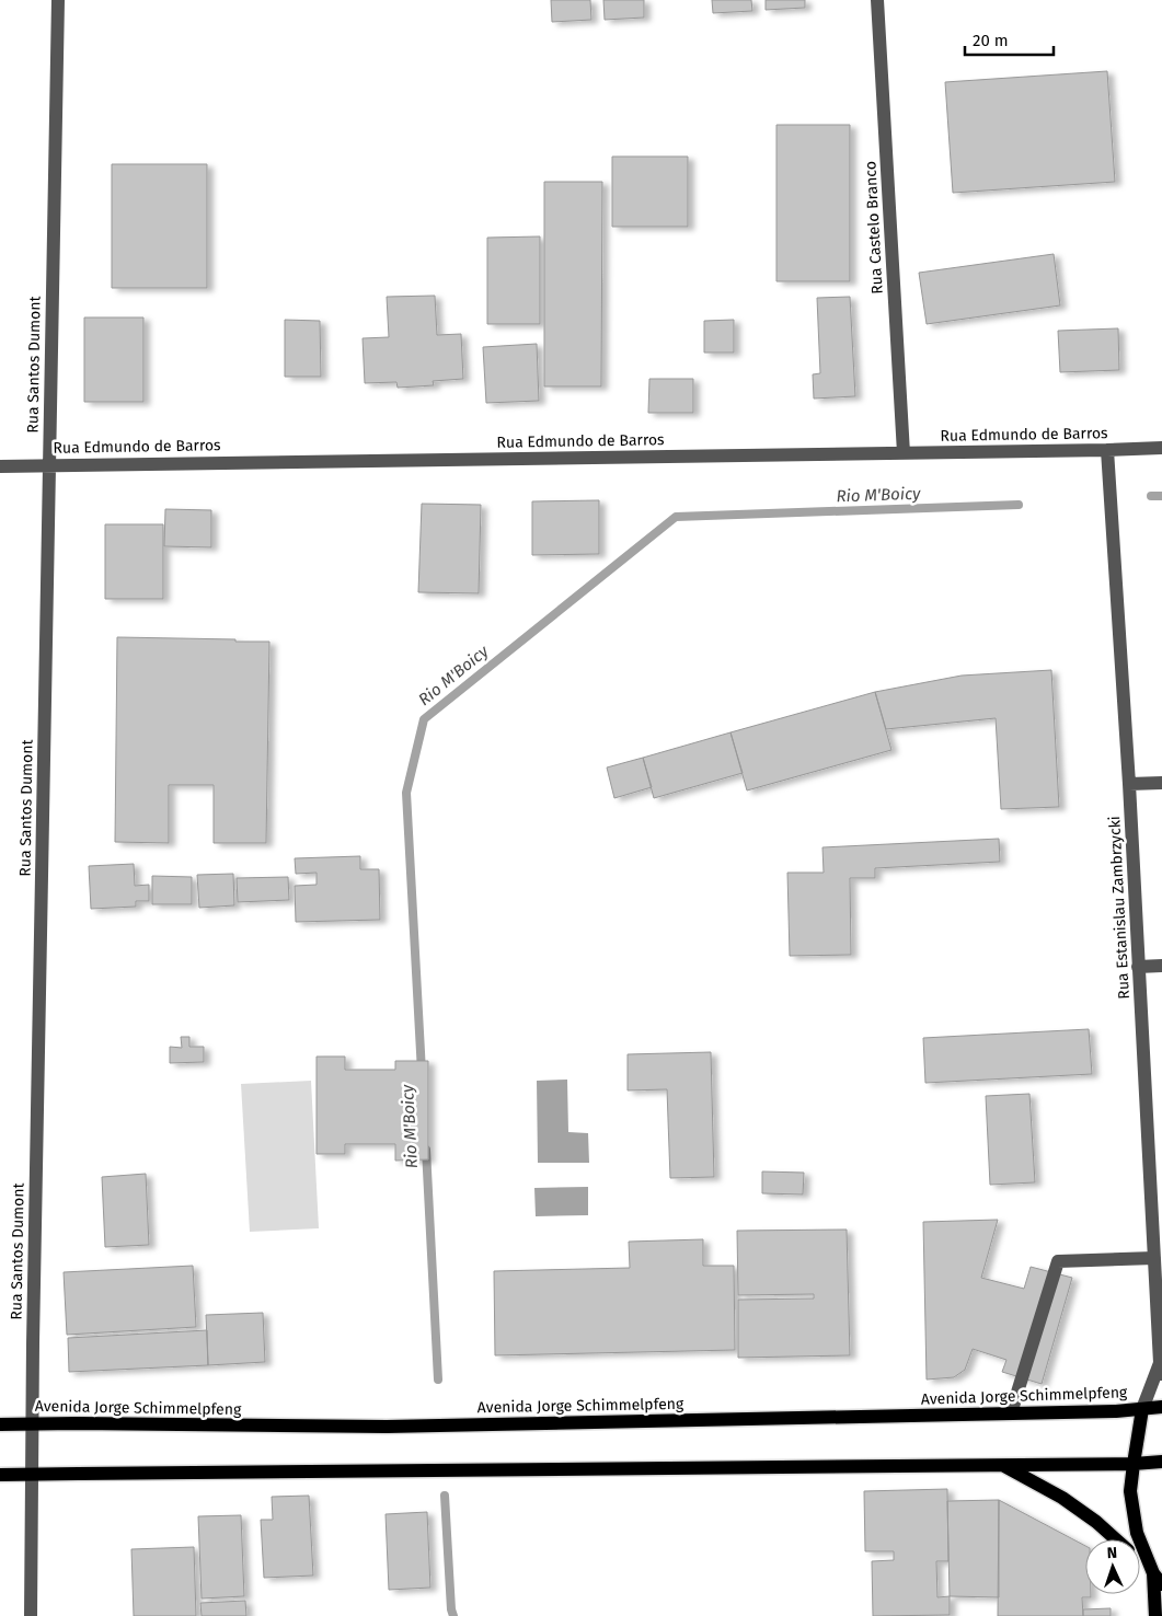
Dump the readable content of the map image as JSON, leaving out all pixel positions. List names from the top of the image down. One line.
{"streets":{"main road":["Avenida Jorge Schimmelpfeng"],"street":["Rua Castelo Branco","Rua Santos Dumont","Rua Edmundo de Barros","Rua Estanislau Zambrzycki"]},"crossings":[["Rua Castelo Branco","Rua Edmundo de Barros"],["Rua Santos Dumont","Rua Edmundo de Barros"],["Rua Santos Dumont","Avenida Jorge Schimmelpfeng"],["Rua Edmundo de Barros","Rua Estanislau Zambrzycki"],["Rua Estanislau Zambrzycki","Avenida Jorge Schimmelpfeng"]],"water":["Rio M'Boicy"],"scale_bar":"20 m","north":"top"}
